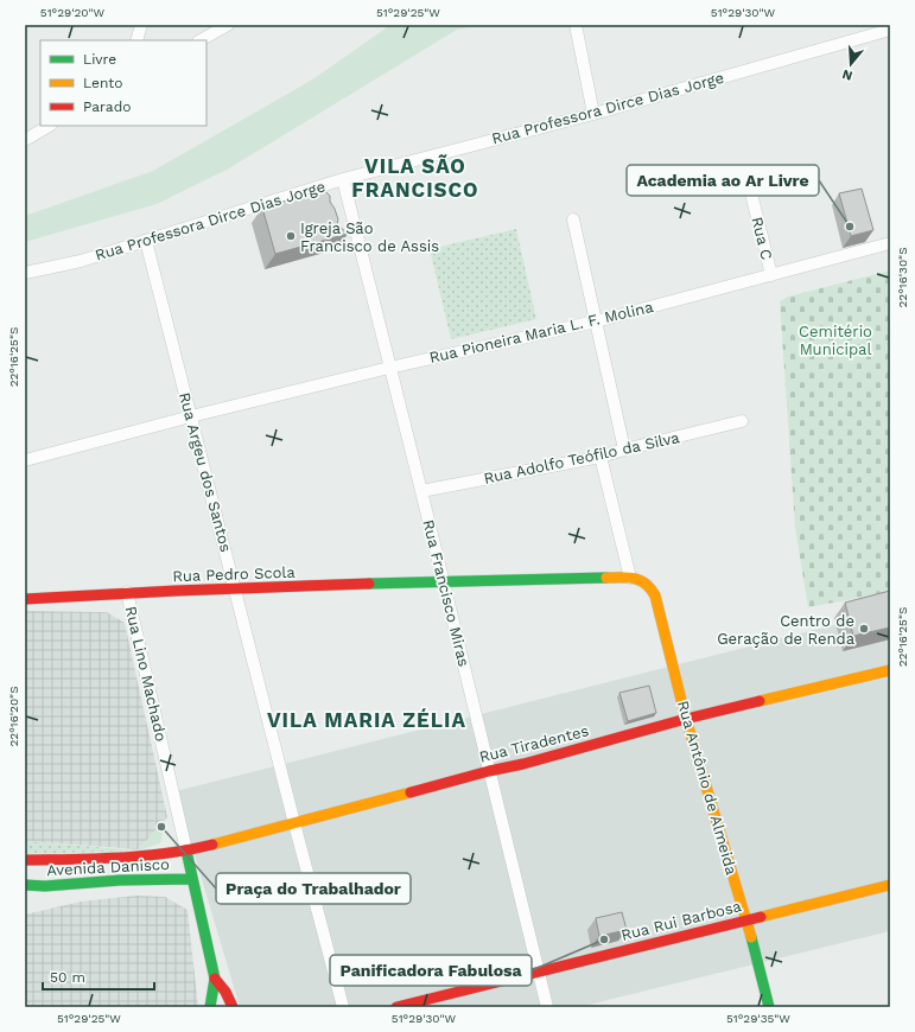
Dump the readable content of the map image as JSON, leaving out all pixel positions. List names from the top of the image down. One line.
{"streets":{"main road":["Rua Pedro Scola","Rua Lino Machado","Rua Tiradentes","Rua Antônio de Almeida","Avenida Danisco","Rua Rui Barbosa"],"street":["Rua Professora Dirce Dias Jorge","Rua C","Rua Pioneira Maria L. F. Molina","Rua Adolfo Teófilo da Silva","Rua Argeu dos Santos","Rua Francisco Miras"]},"crossings":[["Rua Professora Dirce Dias Jorge","Rua Argeu dos Santos"],["Rua Professora Dirce Dias Jorge","Rua Francisco Miras"],["Rua C","Rua Pioneira Maria L. F. Molina"],["Rua Pioneira Maria L. F. Molina","Rua Argeu dos Santos"],["Rua Pioneira Maria L. F. Molina","Rua Francisco Miras"],["Rua Adolfo Teófilo da Silva","Rua Francisco Miras"],["Rua Argeu dos Santos","Rua Pedro Scola"],["Rua Argeu dos Santos","Rua Tiradentes"],["Rua Pedro Scola","Rua Francisco Miras"],["Rua Pedro Scola","Rua Lino Machado"],["Rua Pedro Scola","Rua Antônio de Almeida"],["Rua Francisco Miras","Rua Tiradentes"],["Rua Francisco Miras","Rua Rui Barbosa"],["Rua Lino Machado","Rua Tiradentes"],["Rua Lino Machado","Avenida Danisco"],["Rua Tiradentes","Rua Antônio de Almeida"],["Rua Tiradentes","Avenida Danisco"],["Rua Antônio de Almeida","Rua Rui Barbosa"]],"districts":["VILA SÃO FRANCISCO","VILA MARIA ZÉLIA"],"parks":["Cemitério Municipal"],"places":["Academia ao Ar Livre","Igreja São Francisco de Assis","Centro de Geração de Renda","Praça do Trabalhador","Panificadora Fabulosa"],"legend":["Livre","Lento","Parado"],"scale_bar":"50 m","north":"bottom","coordinates":["51°29'20\"W","51°29'25\"W","51°29'30\"W","22°16'30\"S","22°16'25\"S","22°16'20\"S","51°29'35\"W"]}
